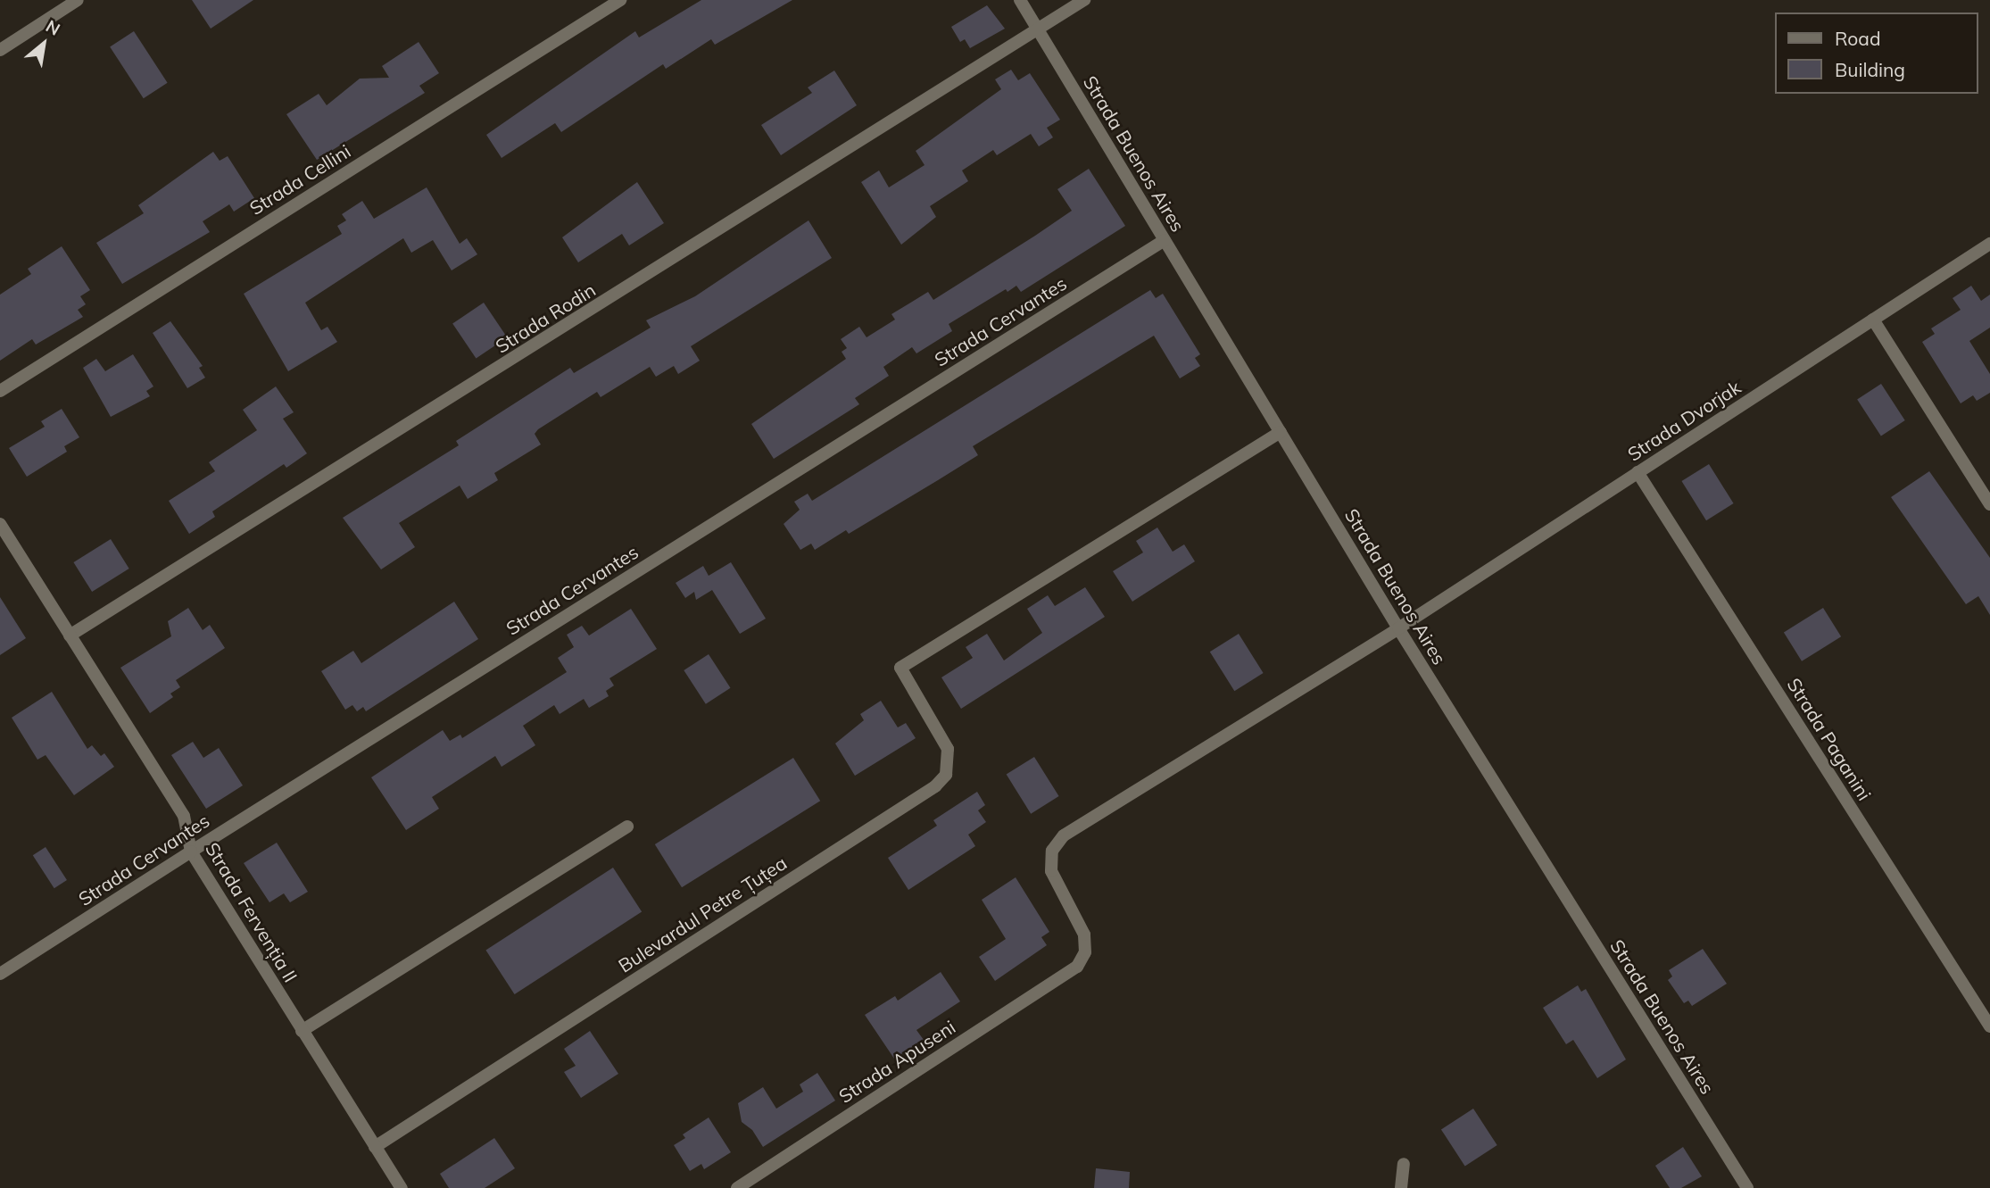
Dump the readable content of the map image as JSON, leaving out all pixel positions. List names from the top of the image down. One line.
{"streets":{"street":["Strada Buenos Aires","Strada Cellini","Strada Rodin","Strada Cervantes","Strada Dvorjak","Strada Paganini","Strada Fervenția II","Bulevardul Petre Țuțea","Strada Apuseni"]},"crossings":[["Strada Buenos Aires","Strada Rodin"],["Strada Buenos Aires","Strada Cervantes"],["Strada Buenos Aires","Strada Dvorjak"],["Strada Buenos Aires","Bulevardul Petre Țuțea"],["Strada Rodin","Strada Fervenția II"],["Strada Cervantes","Strada Fervenția II"],["Strada Dvorjak","Strada Paganini"],["Strada Dvorjak","Strada Apuseni"],["Strada Fervenția II","Bulevardul Petre Țuțea"]],"legend":["Road","Building"],"north":"top right"}
